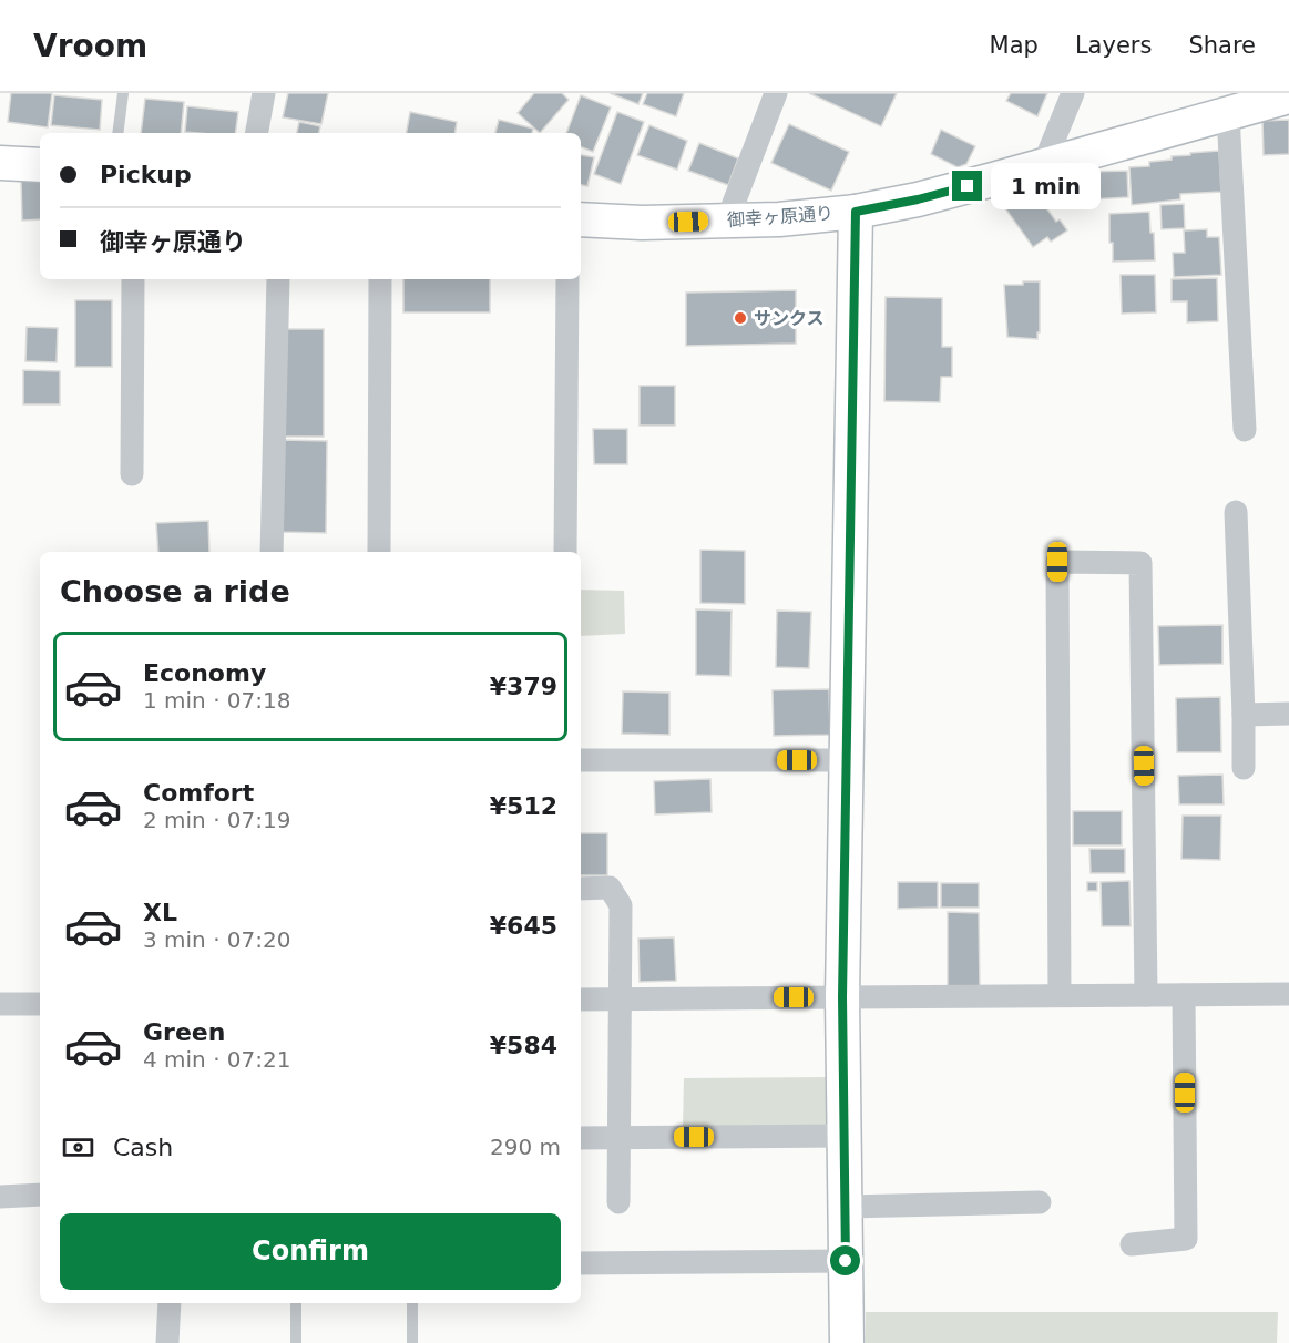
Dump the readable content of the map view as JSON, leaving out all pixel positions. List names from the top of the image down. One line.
{"streets":{"street":["御幸ヶ原通り"]},"places":["サンクス"],"page":{"header":"Vroom","nav":["Map","Layers","Share"],"banner":["Pickup","御幸ヶ原通り"],"bubble":"1 min","heading":"Choose a ride","list":[{"name":"Economy","note":"1 min · 07:18","value":"¥379"},{"name":"Comfort","note":"2 min · 07:19","value":"¥512"},{"name":"XL","note":"3 min · 07:20","value":"¥645"},{"name":"Green","note":"4 min · 07:21","value":"¥584"}],"pay":["Cash","290 m"],"buttons":"Confirm"}}
